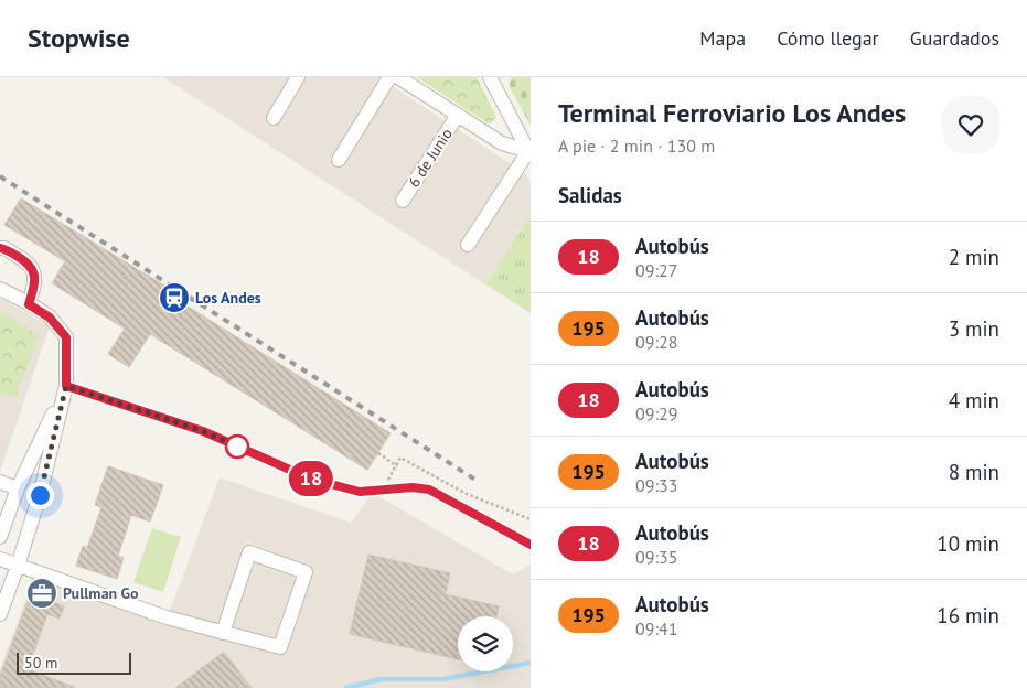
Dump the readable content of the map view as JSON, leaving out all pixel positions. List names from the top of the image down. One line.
{"streets":{"street":["6 de Junio"]},"places":{"station":["Los Andes"],"office":["Pullman Go"]},"lines":["bus line 18"],"scale_bar":"50 m","page":{"header":"Stopwise","nav":["Mapa","Cómo llegar","Guardados"],"on_map":"18","heading":[["Terminal Ferroviario Los Andes","A pie · 2 min · 130 m"],"Salidas"],"list":[{"mark":"18","name":"Autobús","note":"09:27","value":"2 min"},{"mark":"195","name":"Autobús","note":"09:28","value":"3 min"},{"mark":"18","name":"Autobús","note":"09:29","value":"4 min"},{"mark":"195","name":"Autobús","note":"09:33","value":"8 min"},{"mark":"18","name":"Autobús","note":"09:35","value":"10 min"},{"mark":"195","name":"Autobús","note":"09:41","value":"16 min"}],"scale":"50 m"}}
